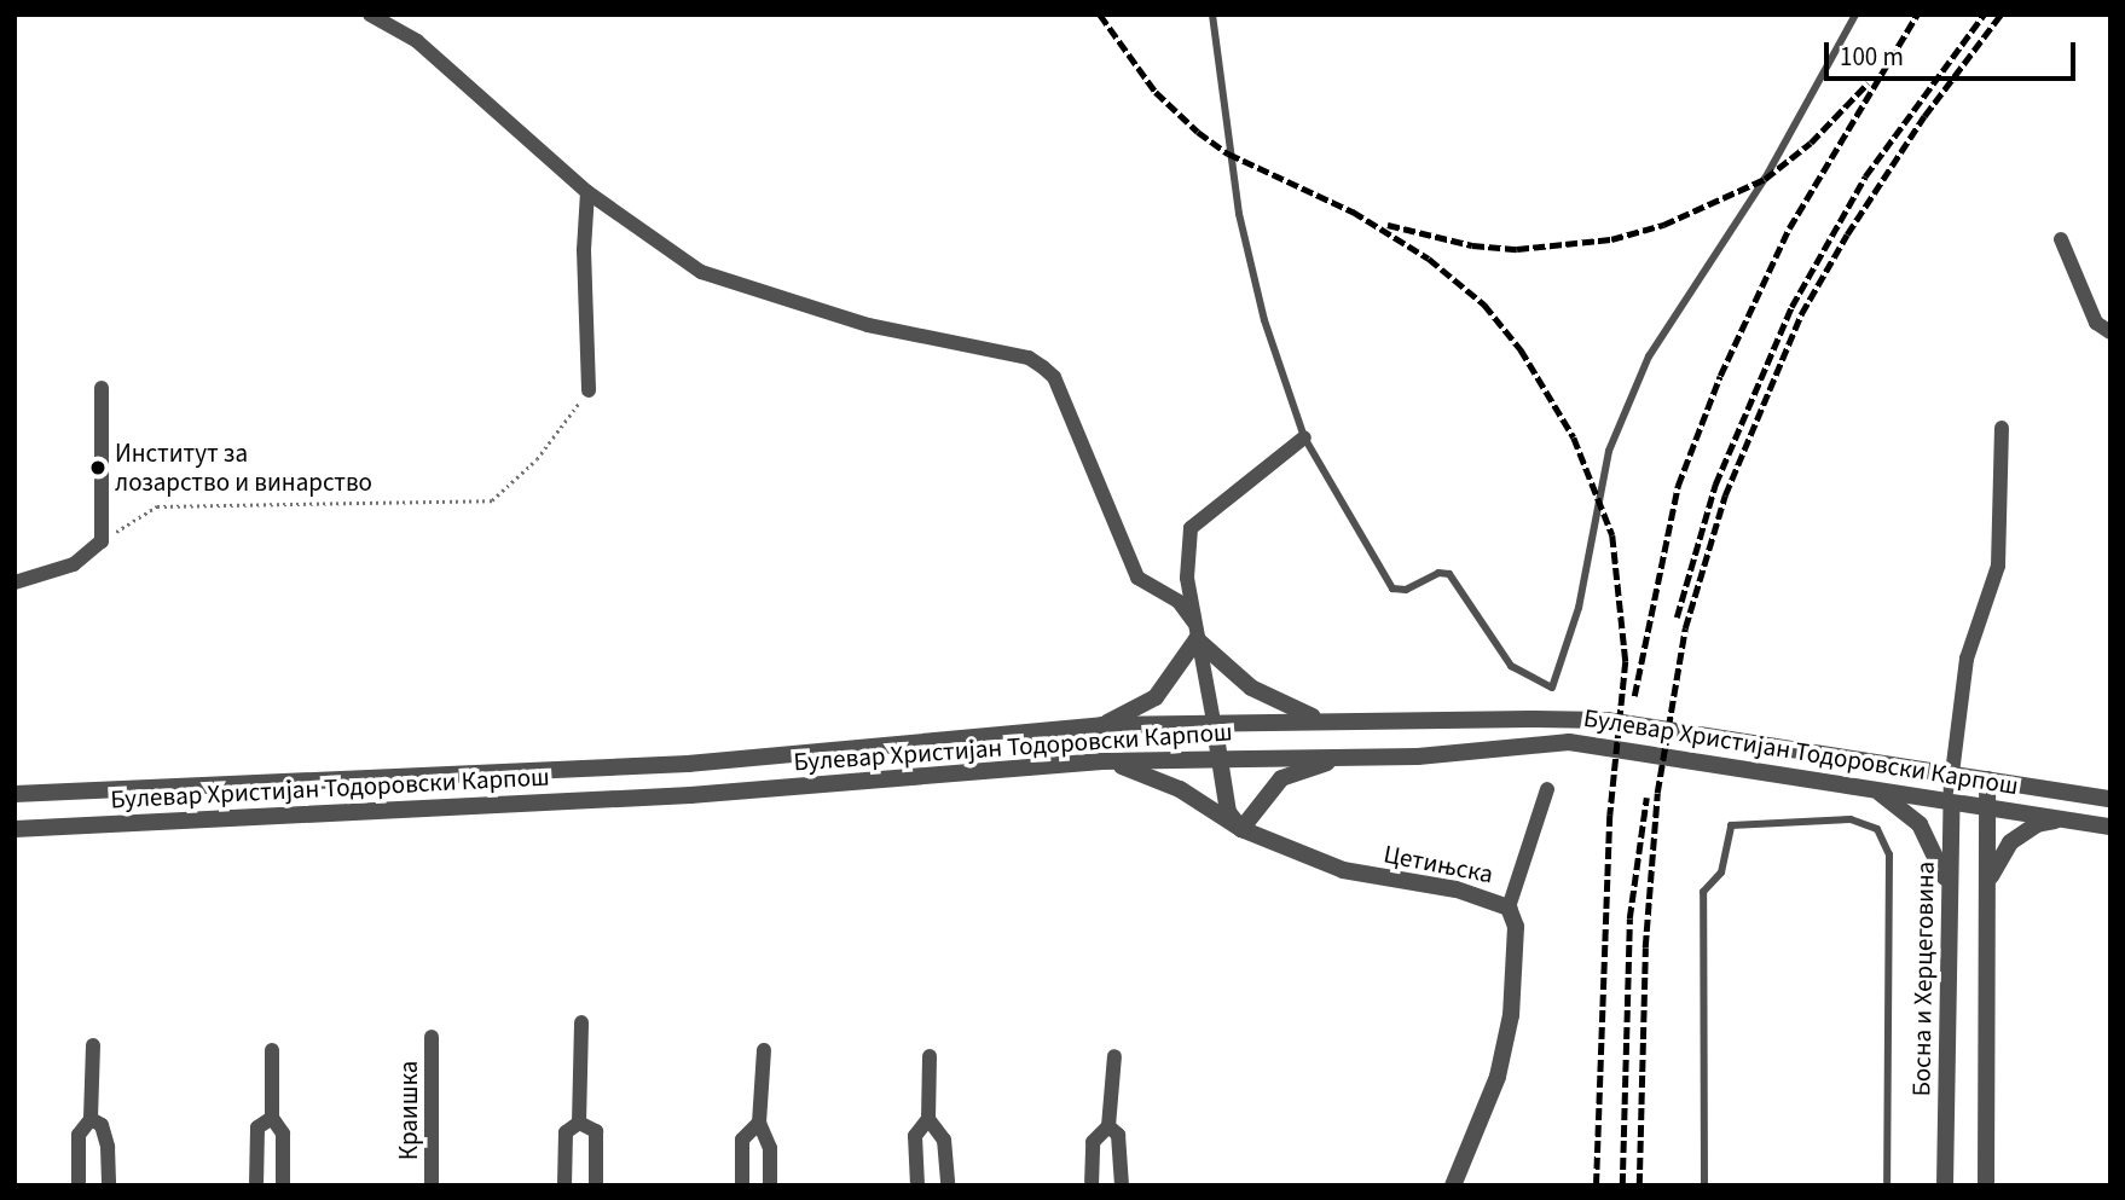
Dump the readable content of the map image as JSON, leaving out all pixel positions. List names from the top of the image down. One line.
{"streets":{"street":["Булевар Христијан Тодоровски Карпош","Цетињска","Босна и Херцеговина","Краишка"]},"crossings":[["Булевар Христијан Тодоровски Карпош","Цетињска"],["Булевар Христијан Тодоровски Карпош","Босна и Херцеговина"]],"places":["Институт за лозарство и винарство"],"scale_bar":"100 m"}
